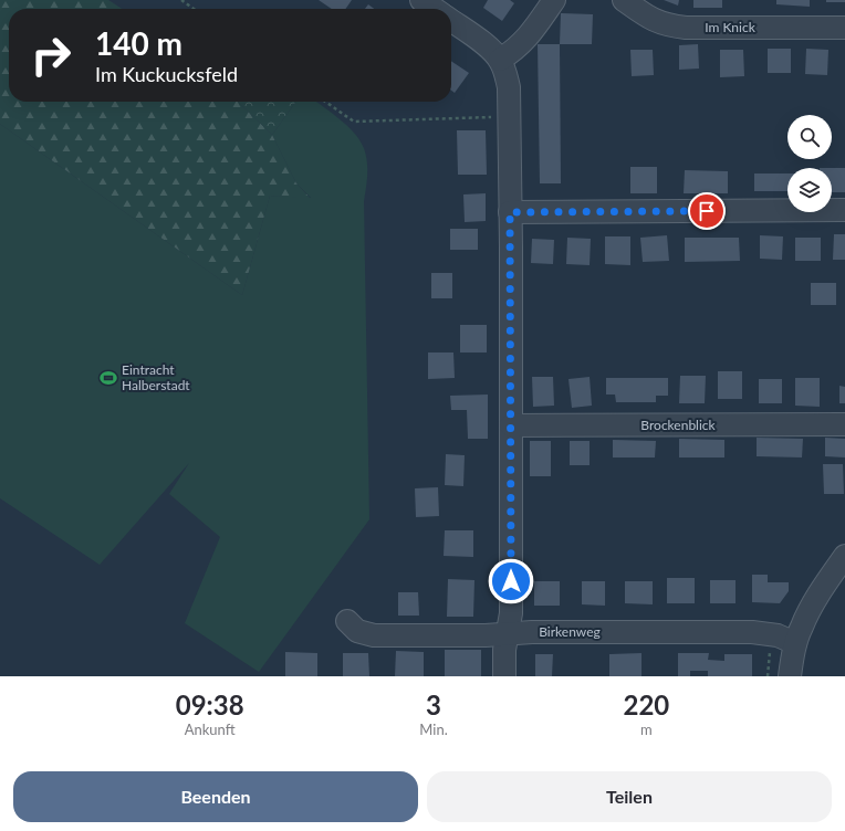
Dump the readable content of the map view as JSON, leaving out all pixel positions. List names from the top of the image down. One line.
{"streets":{"street":["Im Knick","Brockenblick","Birkenweg"]},"places":{"sports":["Eintracht Halberstadt"]},"page":{"turn":["140 m","Im Kuckucksfeld"],"eta":["09:38","Ankunft","3","Min.","220","m"],"buttons":["Beenden","Teilen"]}}
